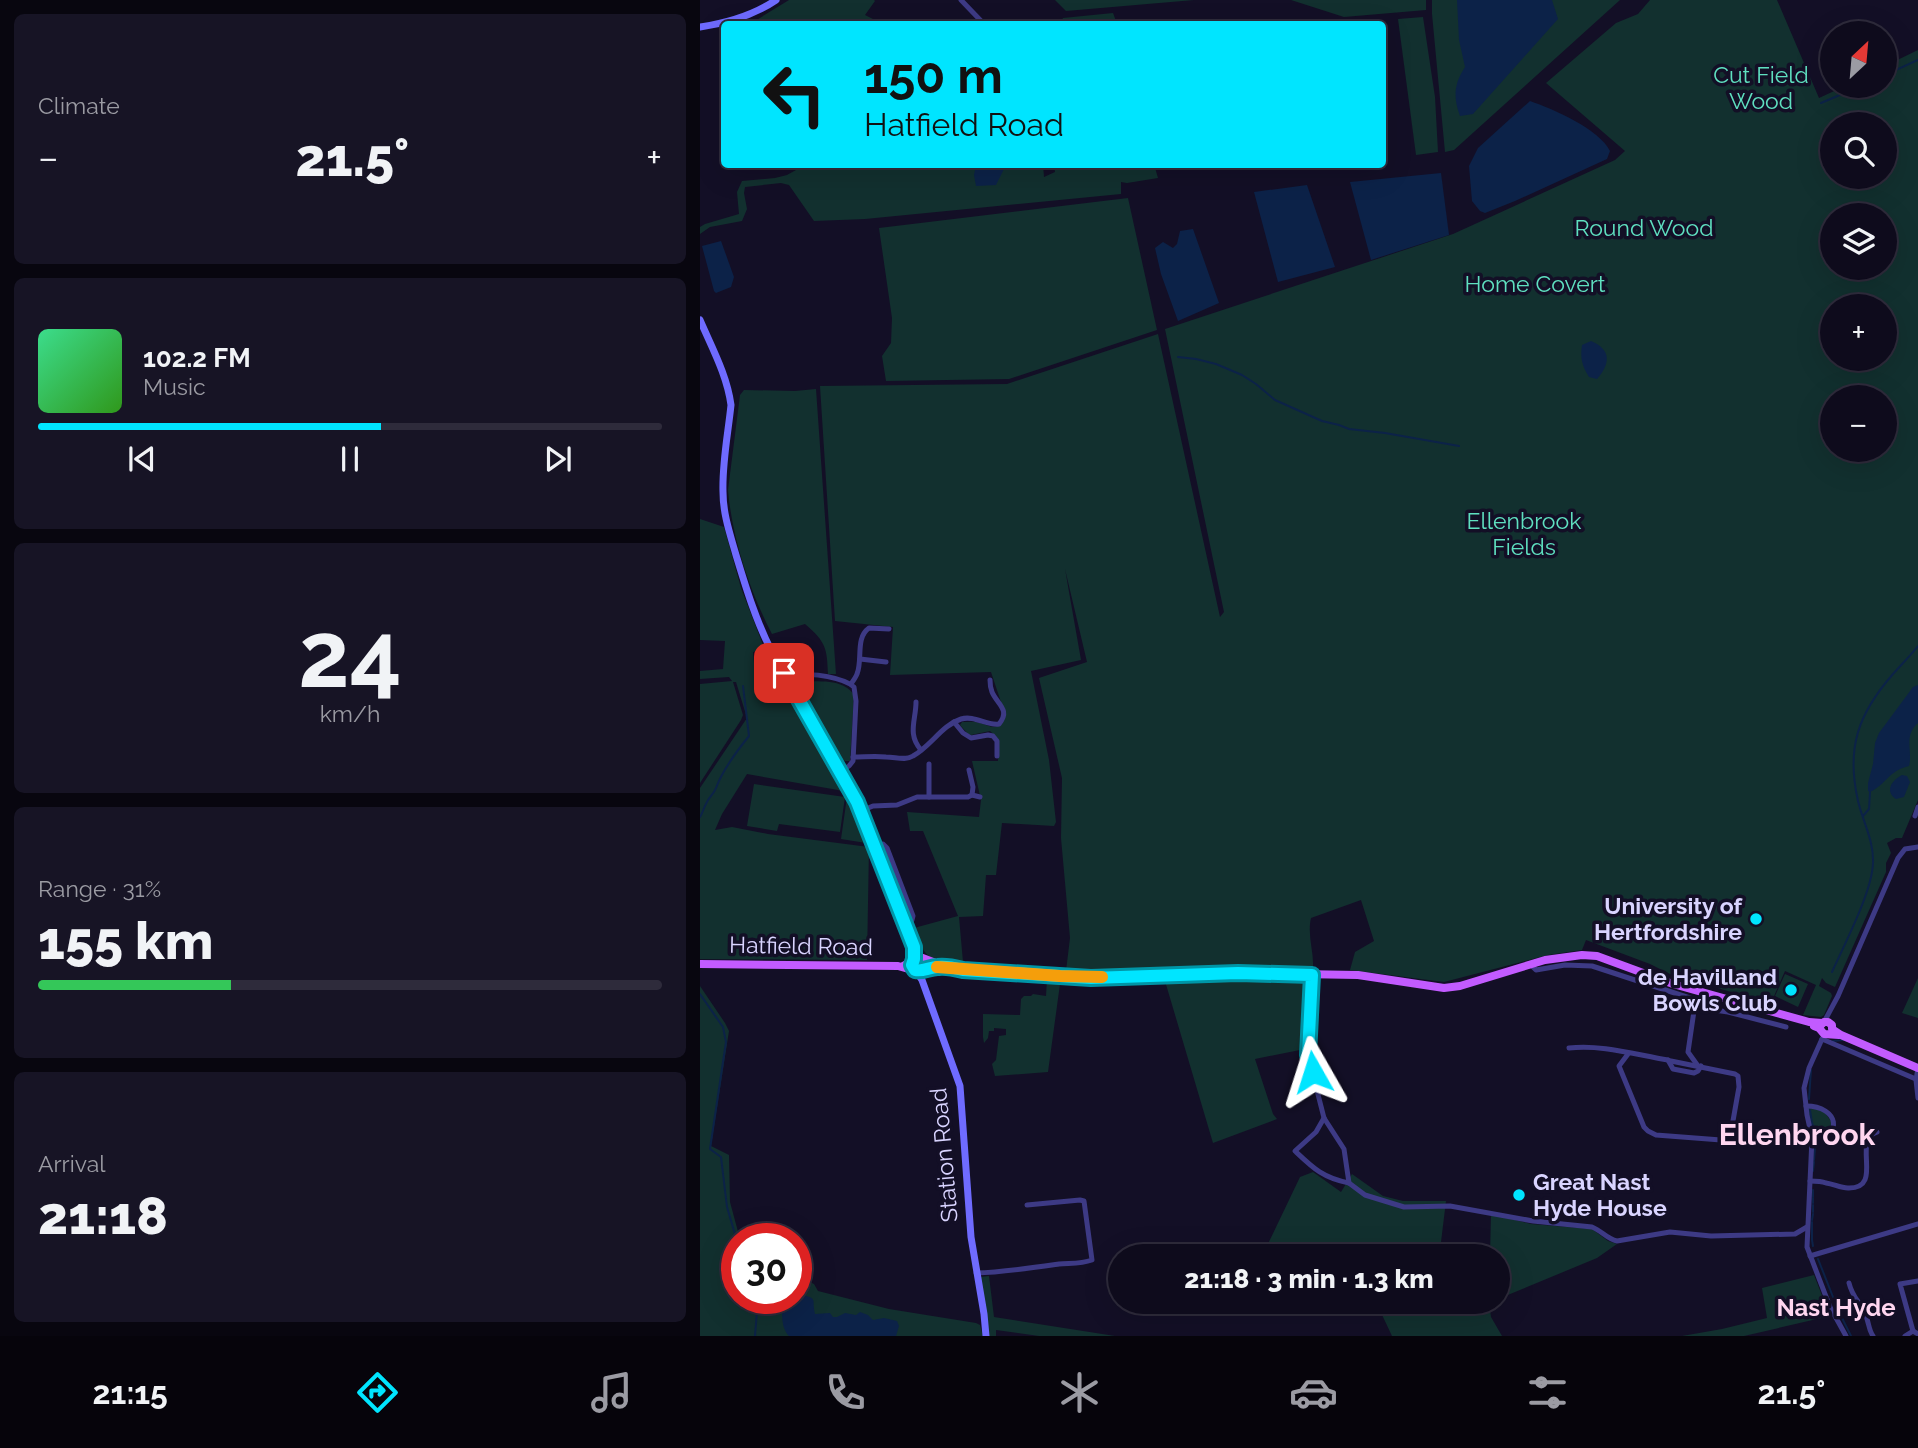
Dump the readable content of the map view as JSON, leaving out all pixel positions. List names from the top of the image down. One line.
{"streets":{"main road":["Hatfield Road"],"street":["Station Road"]},"crossings":[["Hatfield Road","Station Road"]],"districts":["Ellenbrook","Nast Hyde"],"parks":["Cut Field Wood","Round Wood","Home Covert","Ellenbrook Fields"],"places":["University of Hertfordshire","de Havilland Bowls Club","Great Nast Hyde House"],"north":"top right","page":{"tile":["Climate",["24","km/h"],["Range · 31%","155 km"],["Arrival","21:18"]],"map_buttons":["+","−"],"turn":["150 m","Hatfield Road"],"heat":["−","21.5°","+"],"song":["102.2 FM","Music"],"limit":"30","trip":"21:18 · 3 min · 1.3 km","tabs":["21:15","21.5°"]}}
